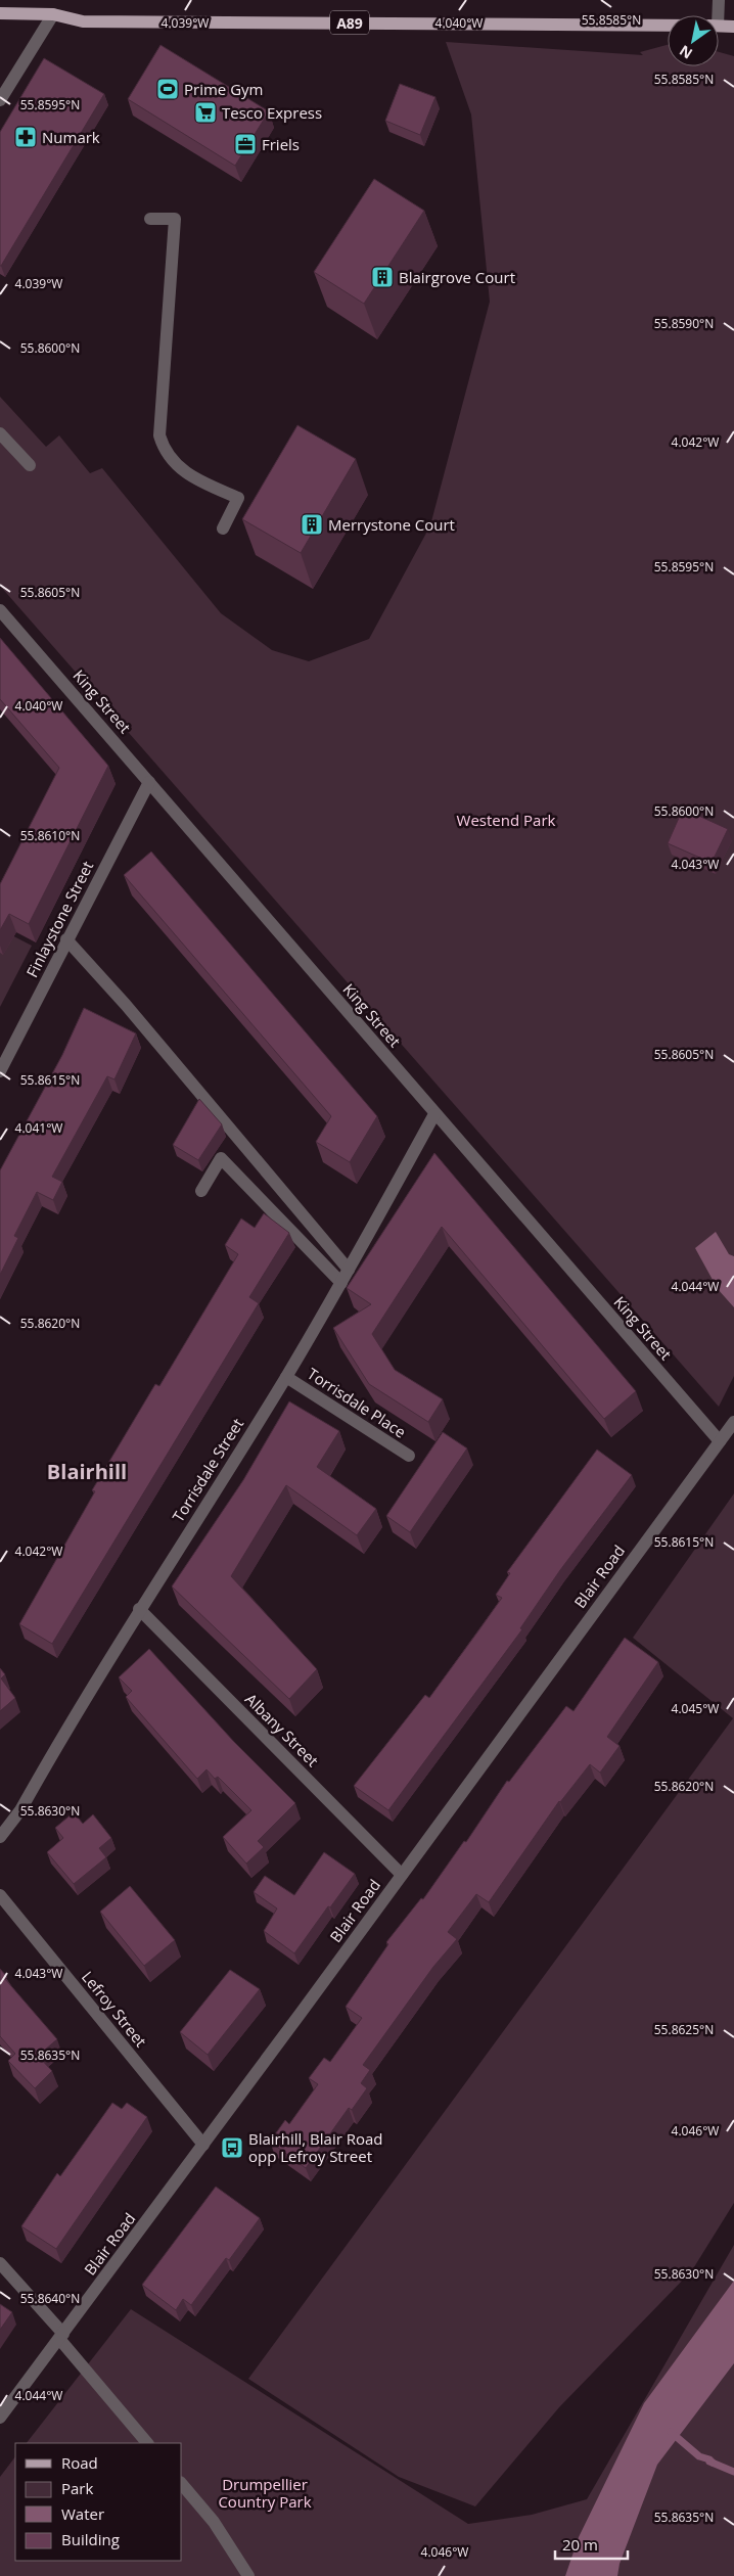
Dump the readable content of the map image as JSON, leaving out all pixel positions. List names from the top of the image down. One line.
{"streets":{"main road":["A89"],"street":["King Street","Finlaystone Street","Torrisdale Place","Torrisdale Street","Blair Road","Albany Street","Lefroy Street"]},"crossings":[["King Street","Finlaystone Street"],["King Street","Torrisdale Street"],["King Street","Blair Road"],["Torrisdale Place","Torrisdale Street"],["Torrisdale Street","Albany Street"],["Blair Road","Albany Street"],["Blair Road","Lefroy Street"]],"districts":["Blairhill"],"parks":["Westend Park","Drumpellier Country Park"],"places":{"sports":["Prime Gym"],"supermarket":["Tesco Express"],"pharmacy":["Numark"],"office":["Friels"],"building":["Blairgrove Court","Merrystone Court"],"bus stop":["Blairhill, Blair Road opp Lefroy Street"]},"legend":["Road","Park","Water","Building"],"scale_bar":"20 m","north":"bottom left","coordinates":["55.8585°N","4.039°W","4.040°W","55.8595°N","55.8590°N","55.8600°N","4.042°W","55.8605°N","55.8610°N","4.043°W","55.8615°N","4.041°W","4.044°W","55.8620°N","4.045°W","55.8630°N","55.8625°N","55.8635°N","4.046°W","55.8640°N"]}
